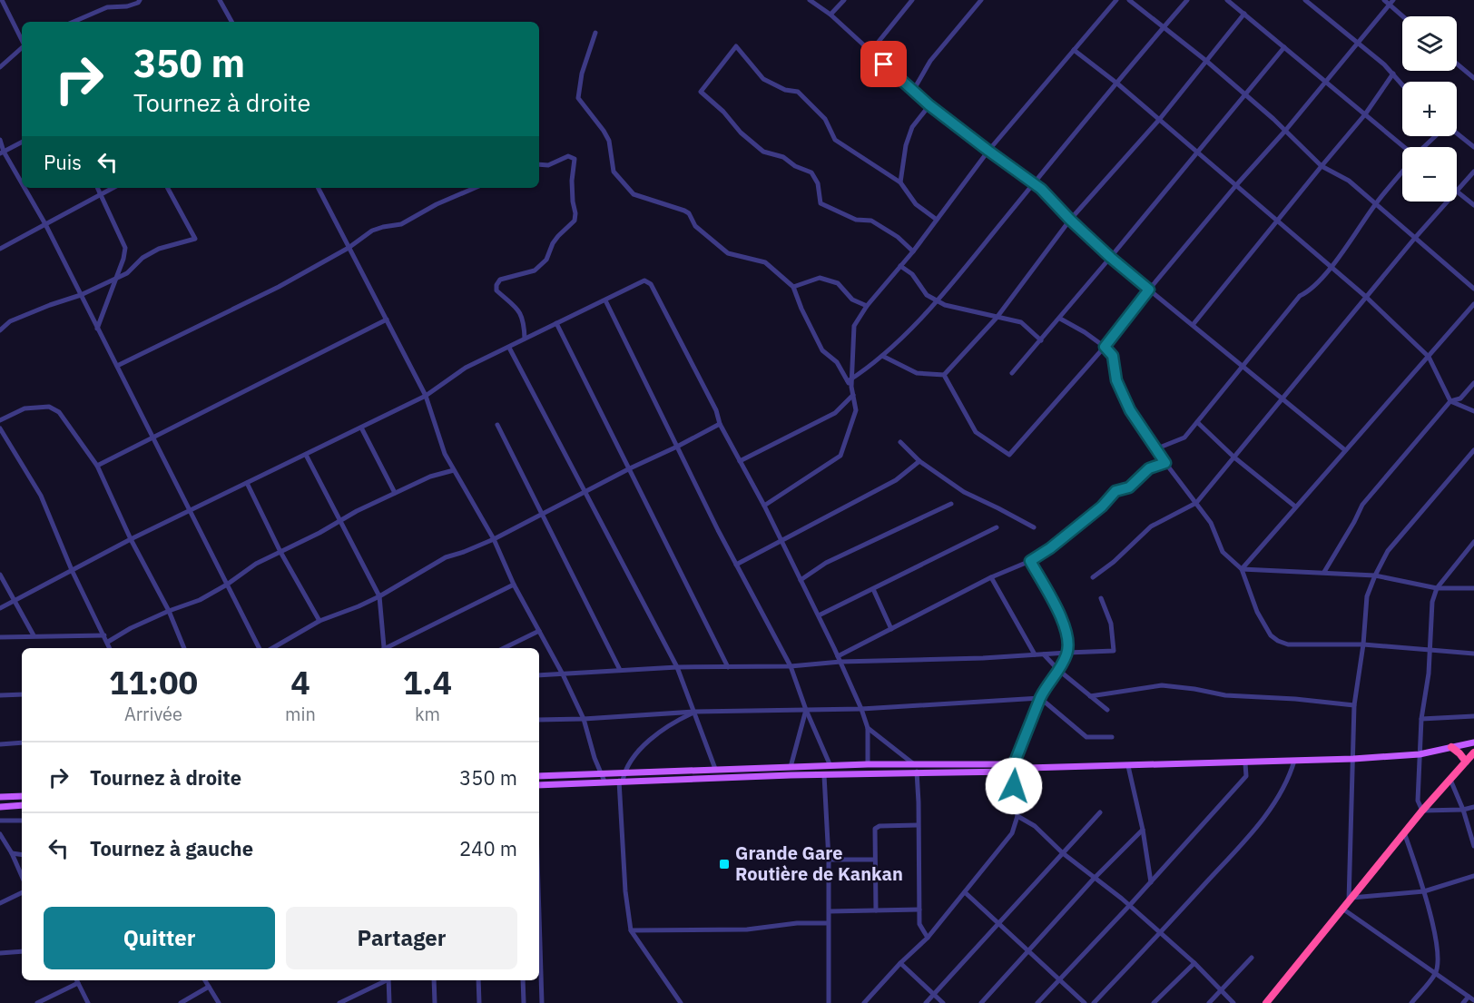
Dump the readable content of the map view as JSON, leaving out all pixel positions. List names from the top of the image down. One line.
{"places":{"transit":["Grande Gare Routière de Kankan"]},"page":{"map_buttons":["+","−"],"turn":["350 m","Tournez à droite"],"then":"Puis","eta":["11:00","Arrivée","4","min","1.4","km"],"list":[{"name":"Tournez à droite","value":"350 m"},{"name":"Tournez à gauche","value":"240 m"}],"buttons":["Quitter","Partager"]}}
